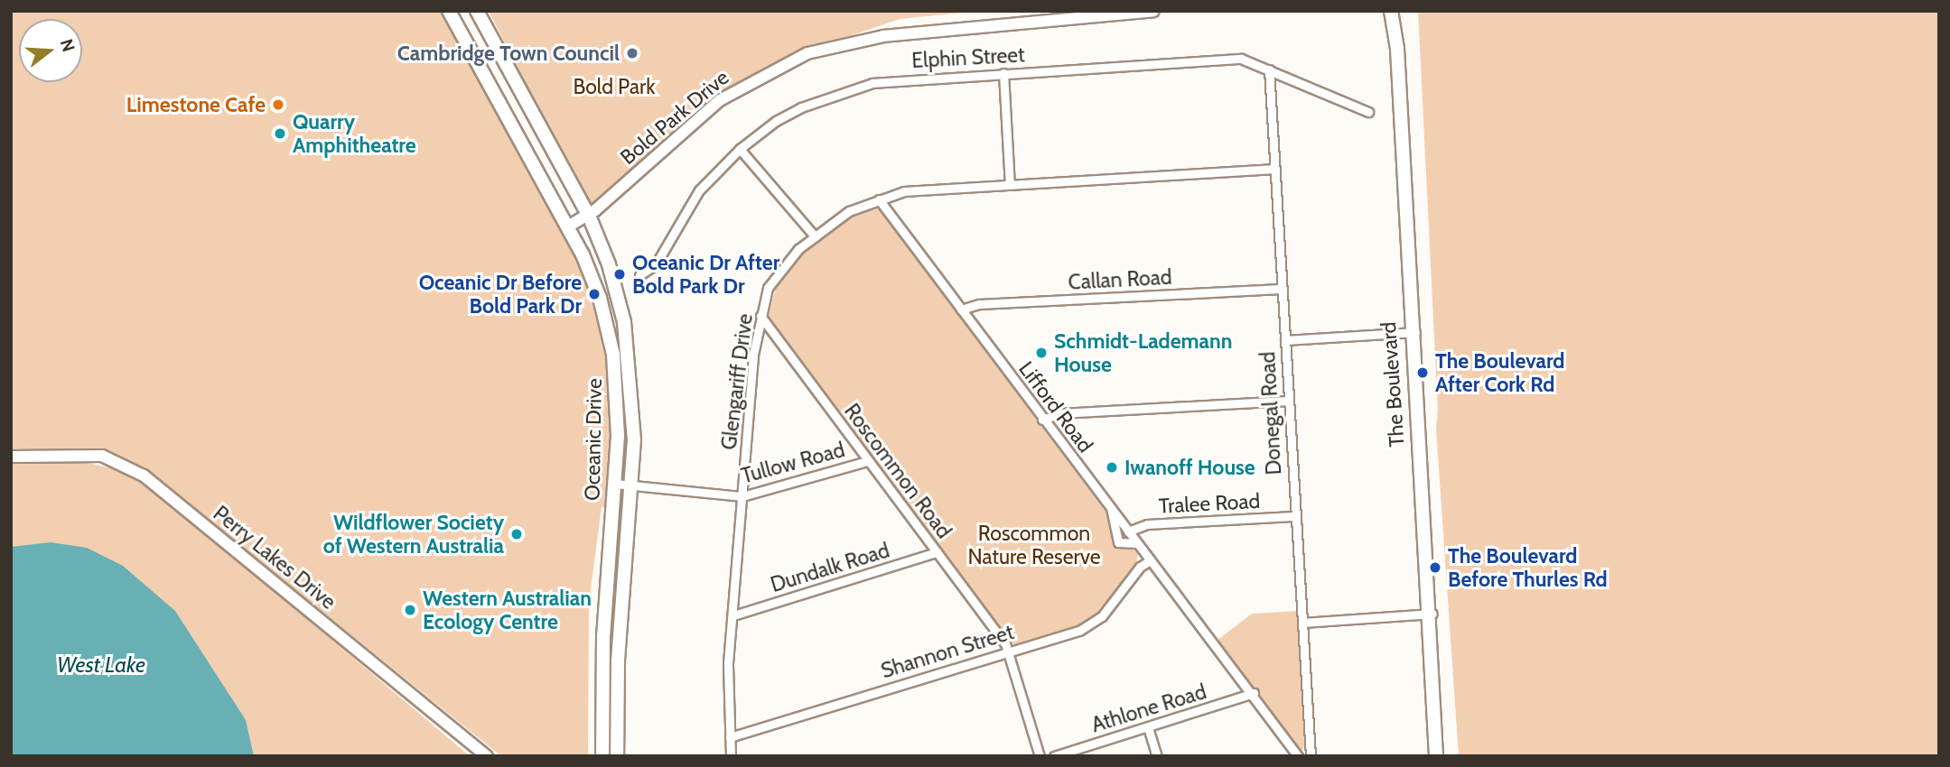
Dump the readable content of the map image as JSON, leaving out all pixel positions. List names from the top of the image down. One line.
{"streets":{"main road":["The Boulevard","Oceanic Drive"],"street":["Elphin Street","Bold Park Drive","Callan Road","Glengariff Drive","Lifford Road","Donegal Road","Tullow Road","Roscommon Road","Tralee Road","Perry Lakes Drive","Dundalk Road","Shannon Street","Athlone Road"]},"crossings":[["Elphin Street","Donegal Road"],["Bold Park Drive","Oceanic Drive"],["Callan Road","Lifford Road"],["Callan Road","Donegal Road"],["Glengariff Drive","Lifford Road"],["Glengariff Drive","Donegal Road"],["Glengariff Drive","Tullow Road"],["Glengariff Drive","Roscommon Road"],["Glengariff Drive","Dundalk Road"],["Glengariff Drive","Shannon Street"],["Lifford Road","Tralee Road"],["Lifford Road","Shannon Street"],["Lifford Road","Athlone Road"],["Donegal Road","Tralee Road"],["Oceanic Drive","Tullow Road"],["Tullow Road","Roscommon Road"],["Roscommon Road","Dundalk Road"],["Roscommon Road","Shannon Street"]],"water":["West Lake"],"parks":["Bold Park","Roscommon Nature Reserve"],"places":["Cambridge Town Council","Limestone Cafe","Quarry Amphitheatre","Oceanic Dr After Bold Park Dr","Oceanic Dr Before Bold Park Dr","Schmidt-Lademann House","The Boulevard After Cork Rd","Iwanoff House","Wildflower Society of Western Australia","The Boulevard Before Thurles Rd","Western Australian Ecology Centre"],"north":"right"}
